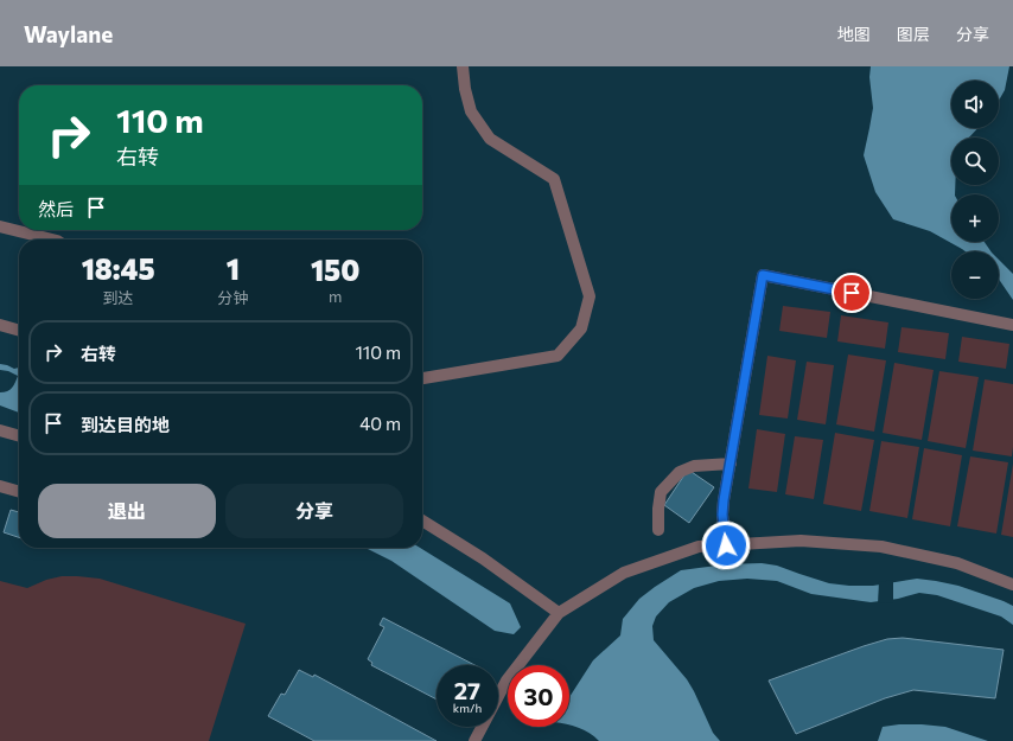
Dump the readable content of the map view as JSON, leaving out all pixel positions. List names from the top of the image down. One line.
{"page":{"header":"Waylane","nav":["地图","图层","分享"],"map_buttons":["+","−"],"turn":["110 m","右转"],"then":"然后","eta":["18:45","到达","1","分钟","150","m"],"list":[{"name":"右转","value":"110 m"},{"name":"到达目的地","value":"40 m"}],"buttons":["退出","分享"],"speed":"27 km/h","limit":"30"}}
